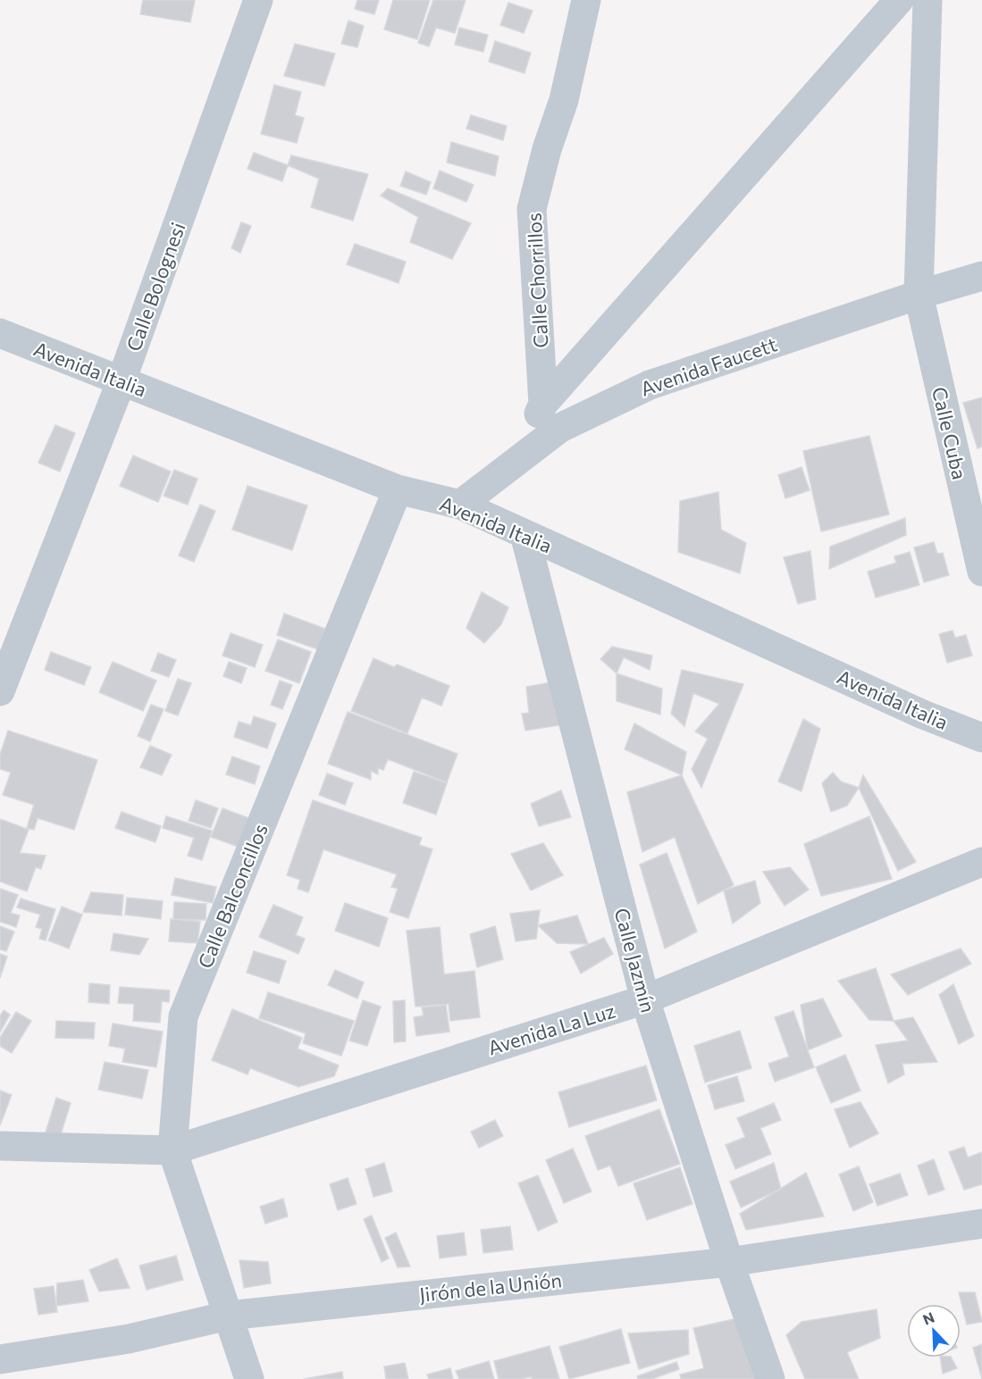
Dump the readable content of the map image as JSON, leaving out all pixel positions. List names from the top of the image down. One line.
{"streets":{"street":["Calle Chorrillos","Calle Bolognesi","Avenida Faucett","Avenida Italia","Calle Cuba","Calle Balconcillos","Calle Jazmín","Avenida La Luz","Jirón de la Unión"]},"crossings":[["Calle Chorrillos","Avenida Faucett"],["Calle Bolognesi","Avenida Italia"],["Avenida Faucett","Avenida Italia"],["Avenida Faucett","Calle Cuba"],["Avenida Italia","Calle Balconcillos"],["Avenida Italia","Calle Jazmín"],["Calle Balconcillos","Avenida La Luz"],["Calle Balconcillos","Jirón de la Unión"],["Calle Jazmín","Avenida La Luz"],["Calle Jazmín","Jirón de la Unión"]],"north":"top left"}
